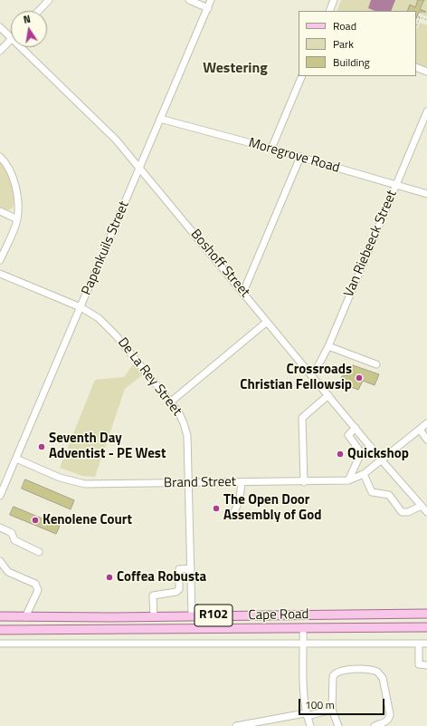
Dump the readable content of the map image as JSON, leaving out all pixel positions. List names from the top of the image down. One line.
{"streets":{"main road":["R102","Cape Road"],"street":["Moregrove Road","Van Riebeeck Street","Papenkuils Street","Boshoff Street","De La Rey Street","Brand Street"]},"crossings":[["Moregrove Road","Van Riebeeck Street"],["Moregrove Road","Papenkuils Street"],["Van Riebeeck Street","Boshoff Street"],["Papenkuils Street","Boshoff Street"],["Papenkuils Street","De La Rey Street"],["Papenkuils Street","Brand Street"],["Boshoff Street","Brand Street"],["De La Rey Street","Brand Street"],["De La Rey Street","Cape Road"]],"districts":["Westering"],"places":["Crossroads Christian Fellowsip","Seventh Day Adventist - PE West","Quickshop","The Open Door Assembly of God","Kenolene Court","Coffea Robusta"],"legend":["Road","Park","Building"],"scale_bar":"100 m","north":"top"}
